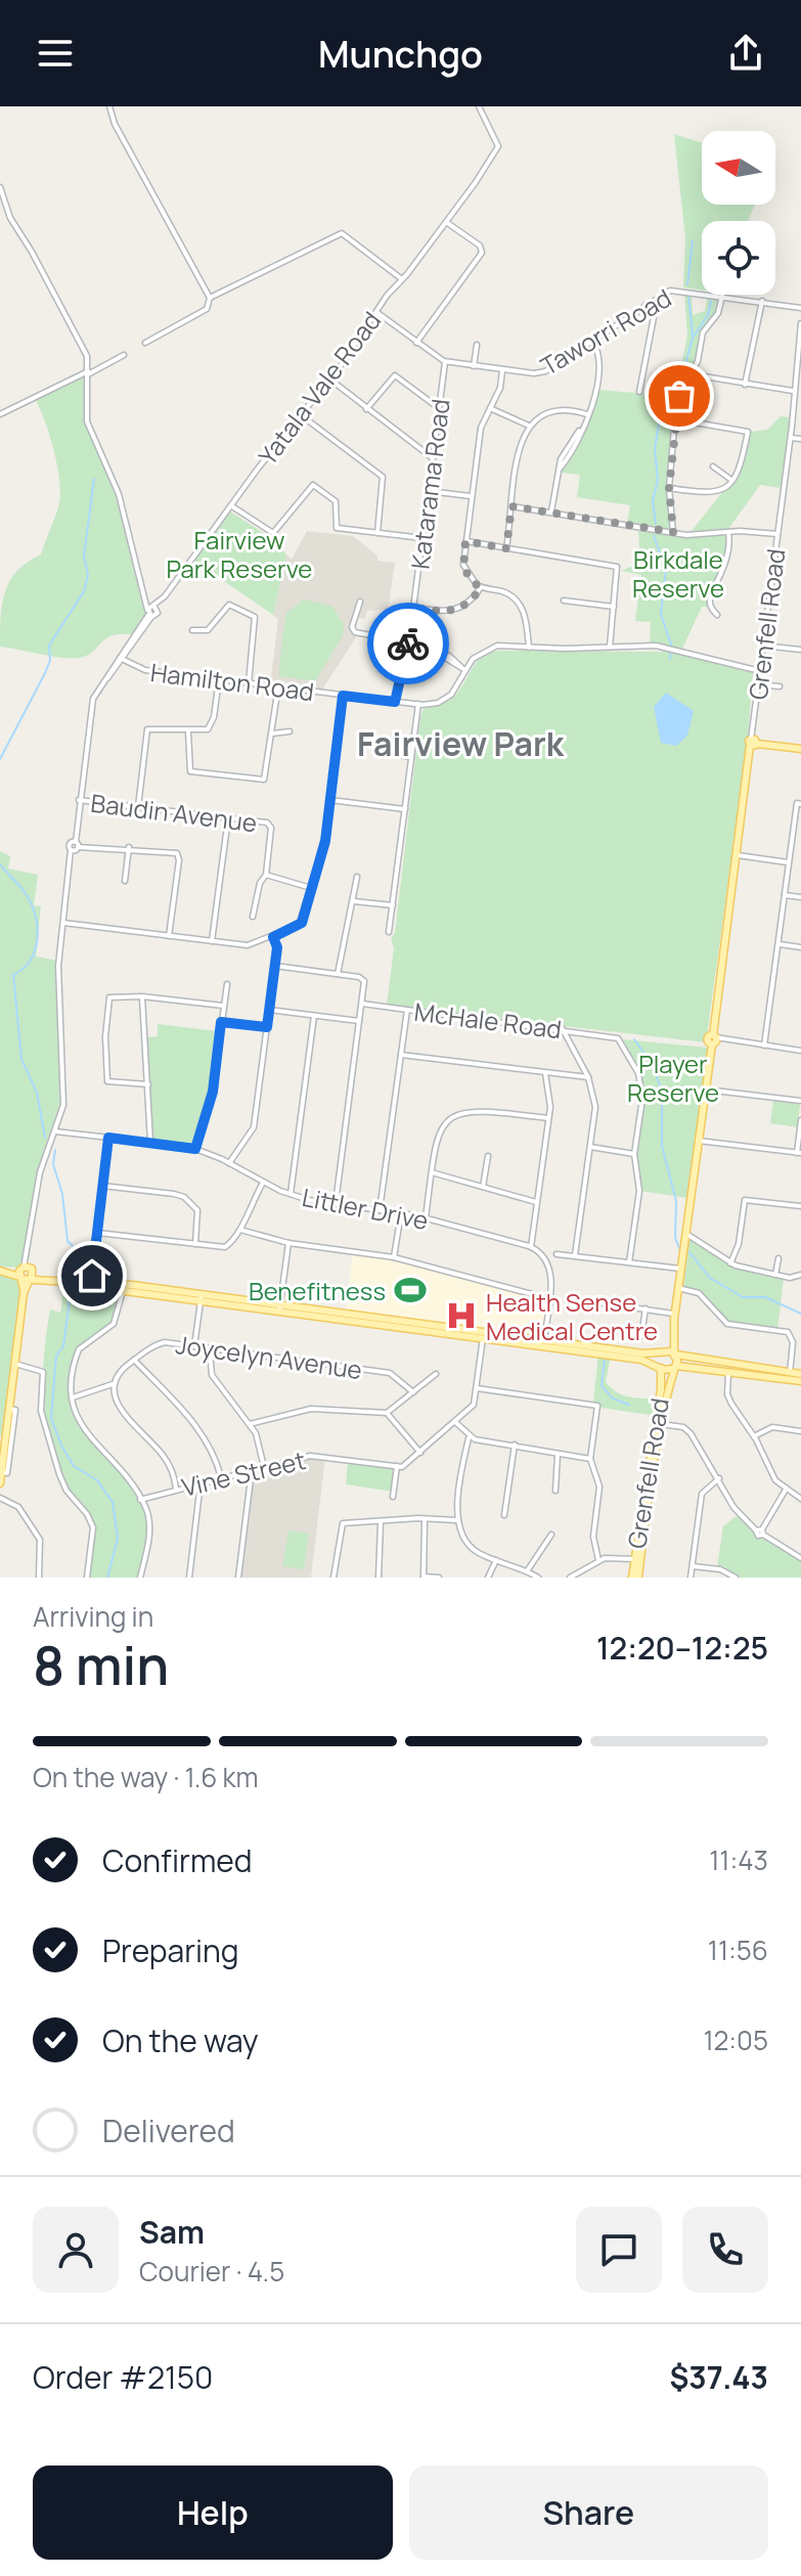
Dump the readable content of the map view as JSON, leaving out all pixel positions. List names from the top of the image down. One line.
{"streets":{"main road":["Yatala Vale Road","Grenfell Road"],"street":["Taworri Road","Katarama Road","Hamilton Road","Baudin Avenue","McHale Road","Littler Drive","Joycelyn Avenue","Vine Street"]},"crossings":[["Taworri Road","Yatala Vale Road"],["Taworri Road","Katarama Road"],["Yatala Vale Road","Hamilton Road"],["Yatala Vale Road","Baudin Avenue"],["Yatala Vale Road","Littler Drive"],["Katarama Road","Hamilton Road"],["Grenfell Road","Hamilton Road"]],"districts":["Fairview Park"],"parks":["Fairview Park Reserve","Birkdale Reserve","Player Reserve"],"places":{"sports":["Benefitness"],"hospital":["Health Sense Medical Centre"]},"north":"left","page":{"header":"Munchgo","heading":["8 min","Arriving in","12:20–12:25"],"panel":["Sam","Courier · 4.5","Order #2150","$37.43"],"bar":"On the way · 1.6 km","list":[["Confirmed","11:43"],["Preparing","11:56"],["On the way","12:05"],"Delivered"],"buttons":["Help","Share"]}}
